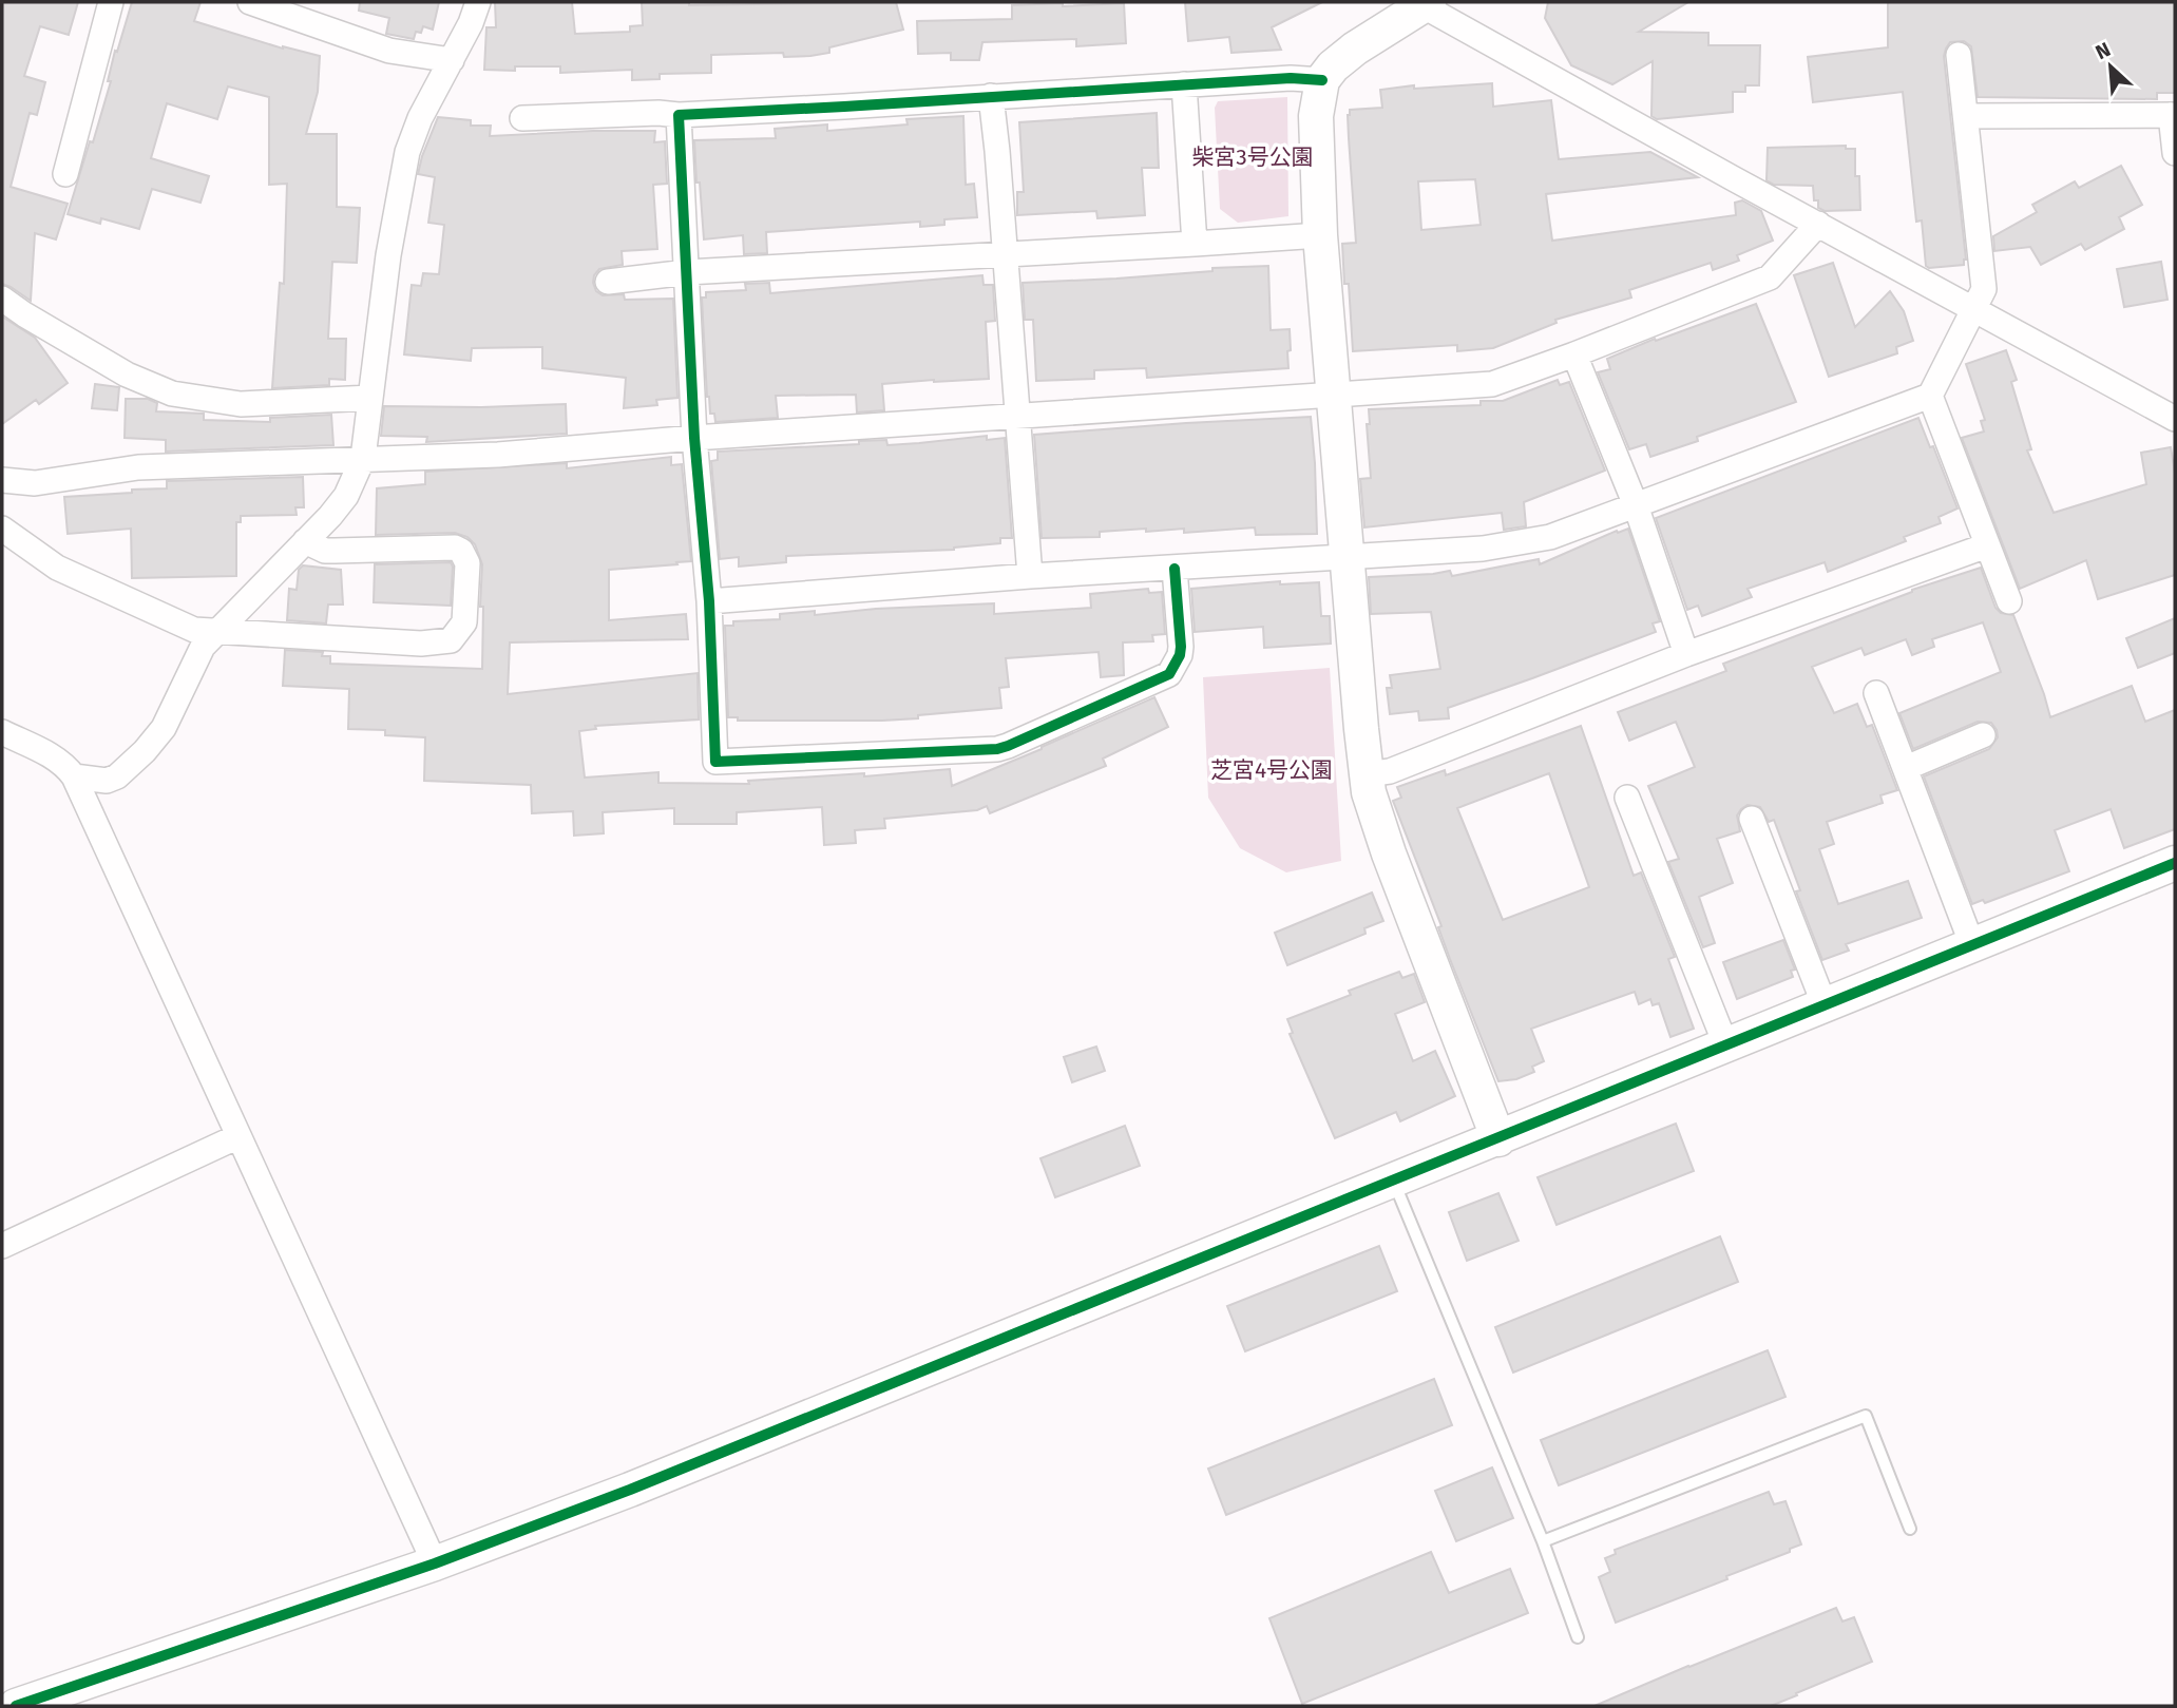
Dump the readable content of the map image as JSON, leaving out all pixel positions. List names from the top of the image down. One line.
{"parks":["柴宮3号公園","芝宮4号公園"],"north":"top left"}
